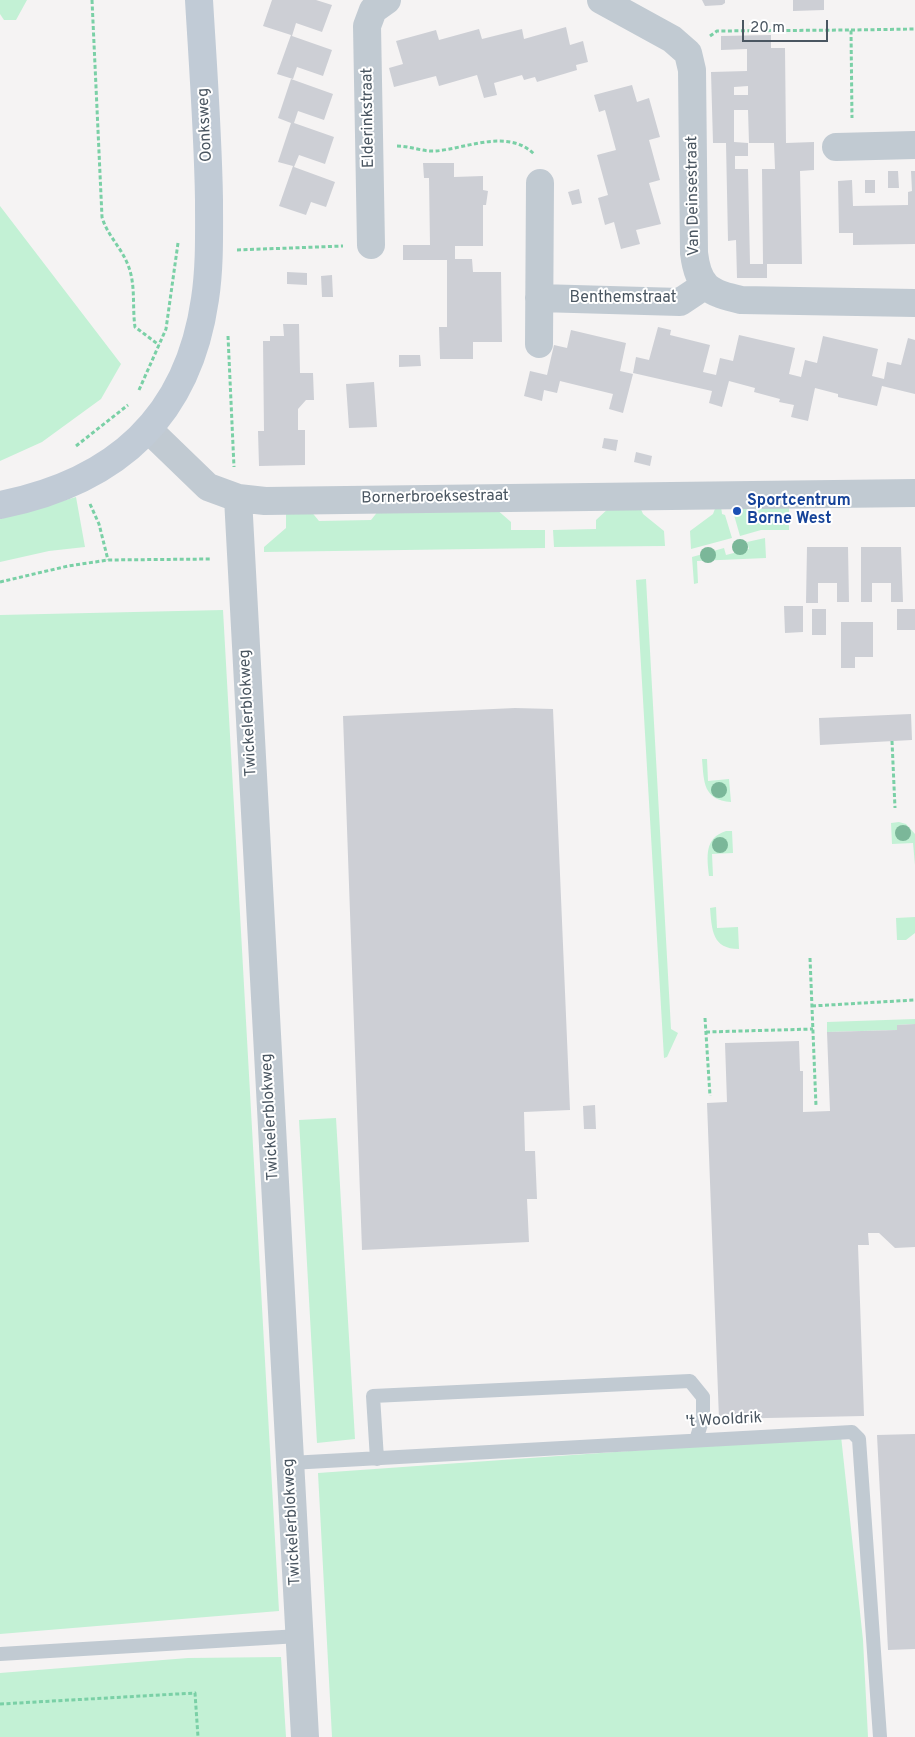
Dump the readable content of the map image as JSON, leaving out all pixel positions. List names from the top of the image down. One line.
{"streets":{"main road":["Oonksweg"],"street":["Elderinkstraat","Van Deinsestraat","Benthemstraat","Bornerbroeksestraat","Twickelerblokweg"],"lane":["'t Wooldrik"]},"crossings":[["Oonksweg","Bornerbroeksestraat"],["Van Deinsestraat","Benthemstraat"],["Bornerbroeksestraat","Twickelerblokweg"],["Twickelerblokweg","'t Wooldrik"]],"places":["Sportcentrum Borne West"],"scale_bar":"20 m"}
